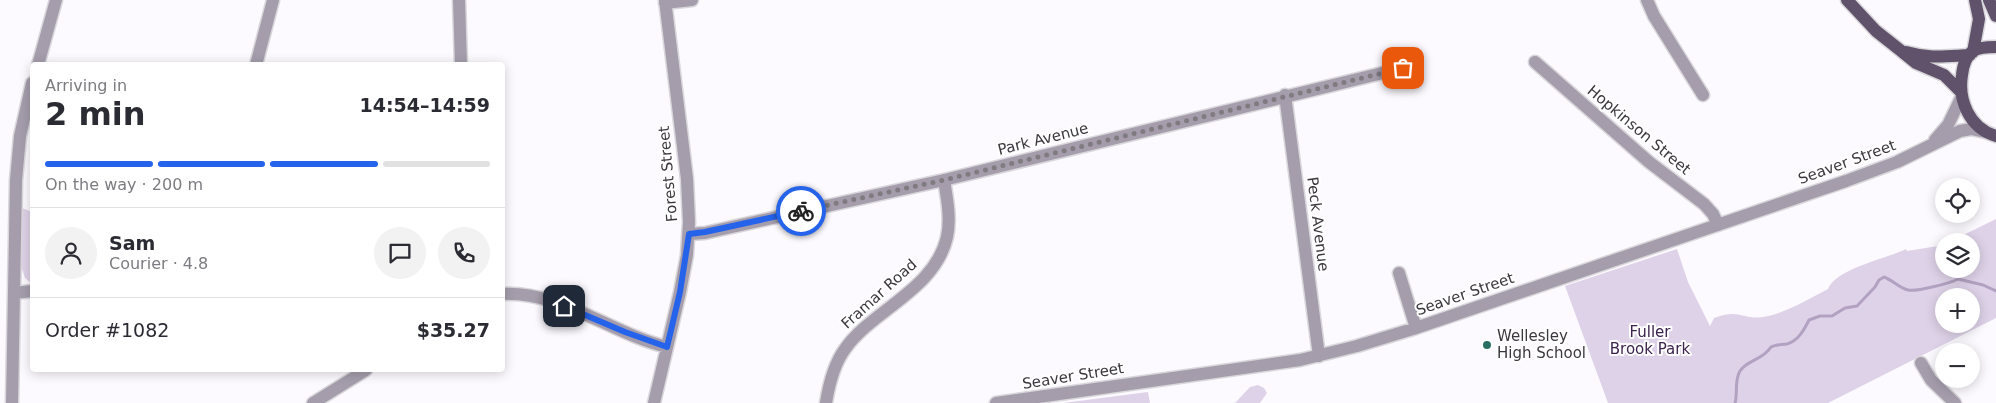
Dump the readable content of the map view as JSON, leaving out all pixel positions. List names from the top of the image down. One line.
{"streets":{"street":["Hopkinson Street","Park Avenue","Seaver Street","Forest Street","Peck Avenue","Framar Road"]},"crossings":[["Hopkinson Street","Seaver Street"],["Park Avenue","Forest Street"],["Park Avenue","Peck Avenue"],["Park Avenue","Framar Road"],["Seaver Street","Peck Avenue"]],"parks":["Fuller Brook Park"],"places":["Wellesley High School"],"page":{"heading":["2 min","Arriving in","14:54–14:59"],"panel":["Sam","Courier · 4.8","Order #1082","$35.27"],"bar":"On the way · 200 m","map_buttons":["+","−"]}}
